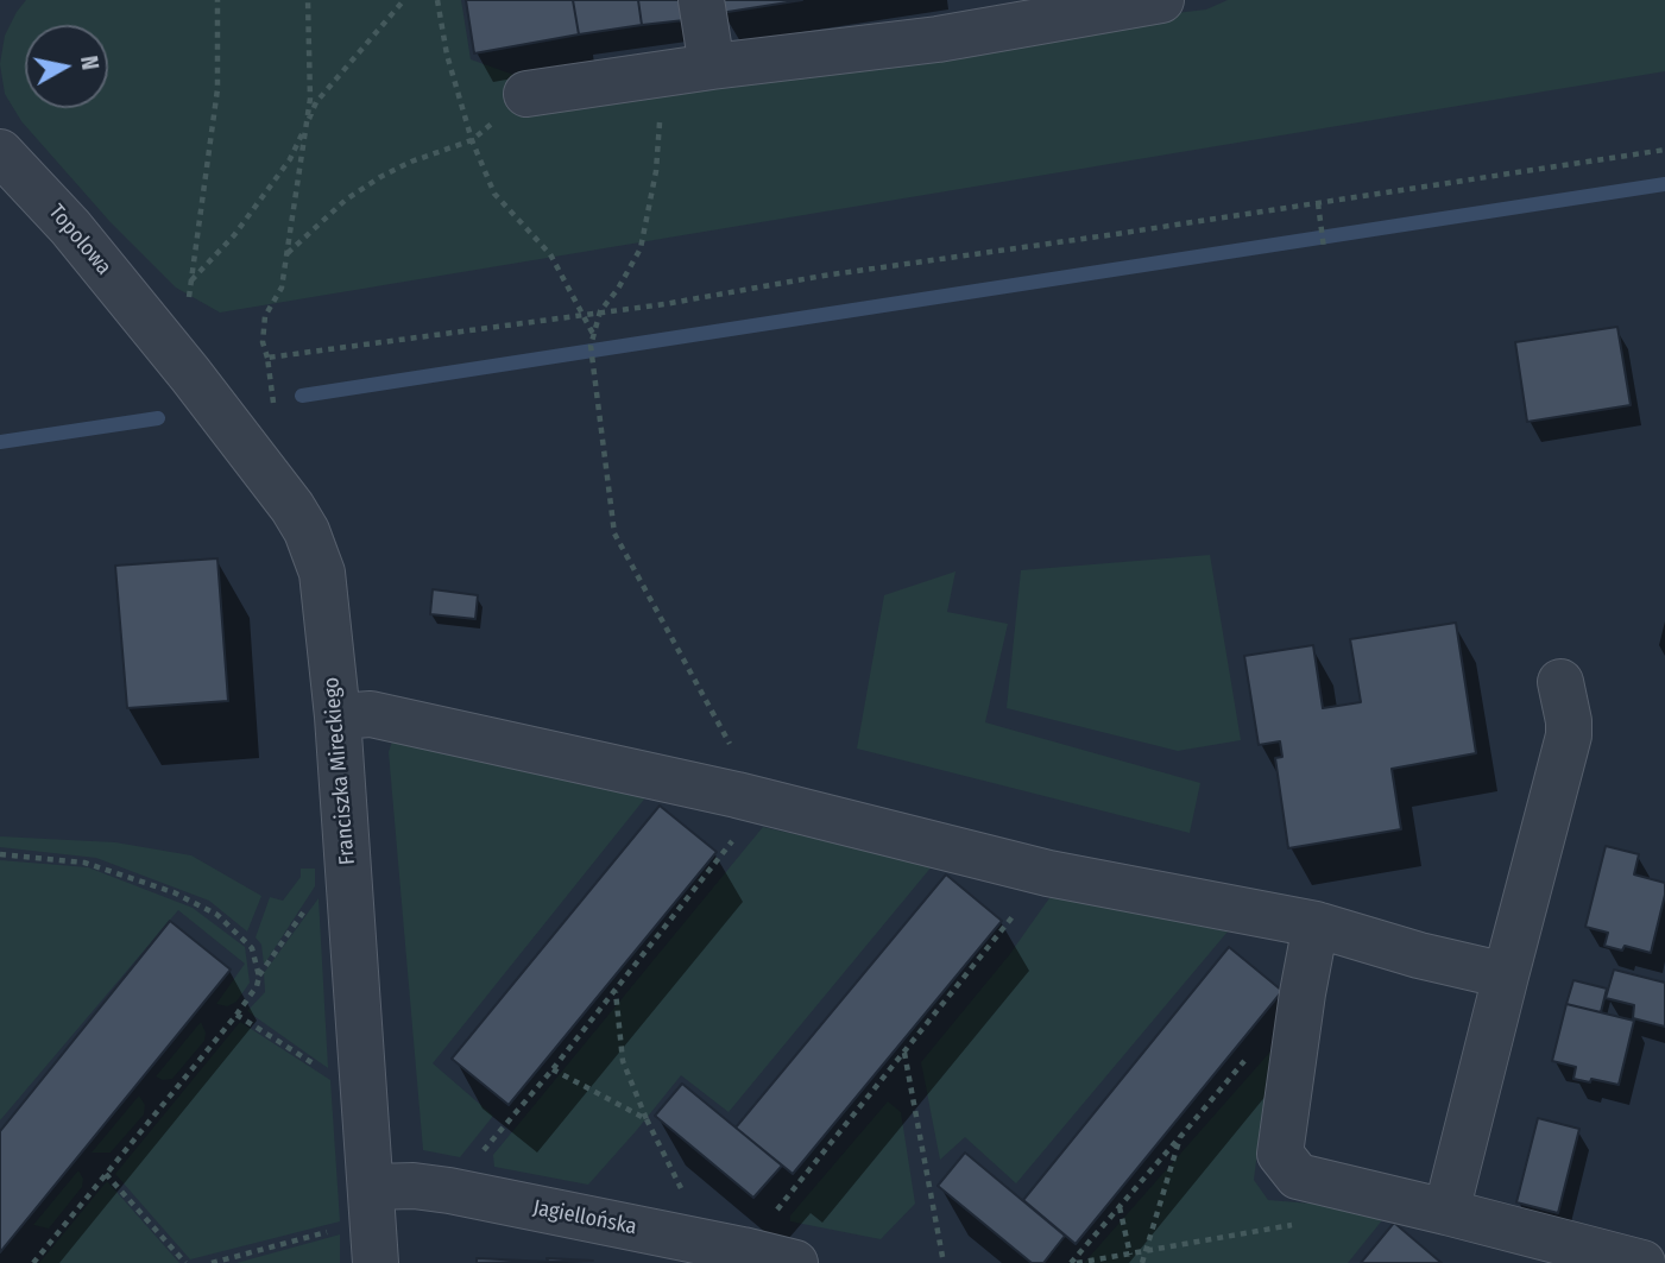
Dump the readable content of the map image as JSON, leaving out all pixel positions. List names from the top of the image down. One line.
{"streets":{"street":["Topolowa","Franciszka Mireckiego","Jagiellońska"]},"crossings":[["Topolowa","Franciszka Mireckiego"],["Franciszka Mireckiego","Jagiellońska"]],"north":"right"}
